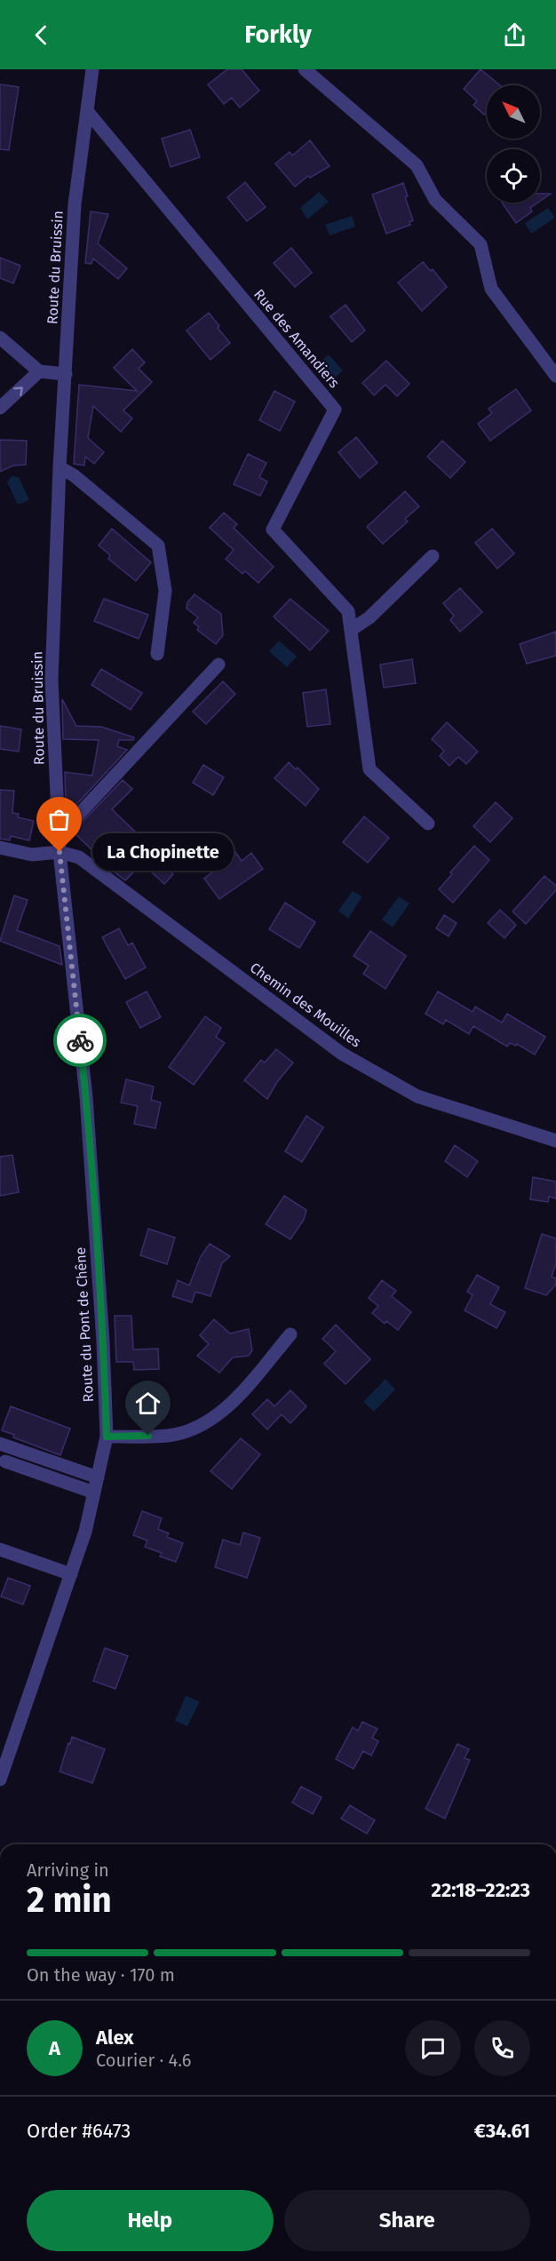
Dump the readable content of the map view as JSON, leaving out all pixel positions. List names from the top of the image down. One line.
{"streets":{"street":["Route du Bruissin","Rue des Amandiers","Chemin des Mouilles","Route du Pont de Chêne"]},"crossings":[["Route du Bruissin","Rue des Amandiers"],["Route du Bruissin","Chemin des Mouilles"],["Route du Bruissin","Route du Pont de Chêne"],["Chemin des Mouilles","Route du Pont de Chêne"]],"places":["La Chopinette"],"north":"top left","page":{"header":"Forkly","bubble":"La Chopinette","heading":["2 min","Arriving in","22:18–22:23"],"panel":["Alex","Courier · 4.6","Order #6473","€34.61"],"bar":"On the way · 170 m","round":"A","buttons":["Help","Share"]}}
